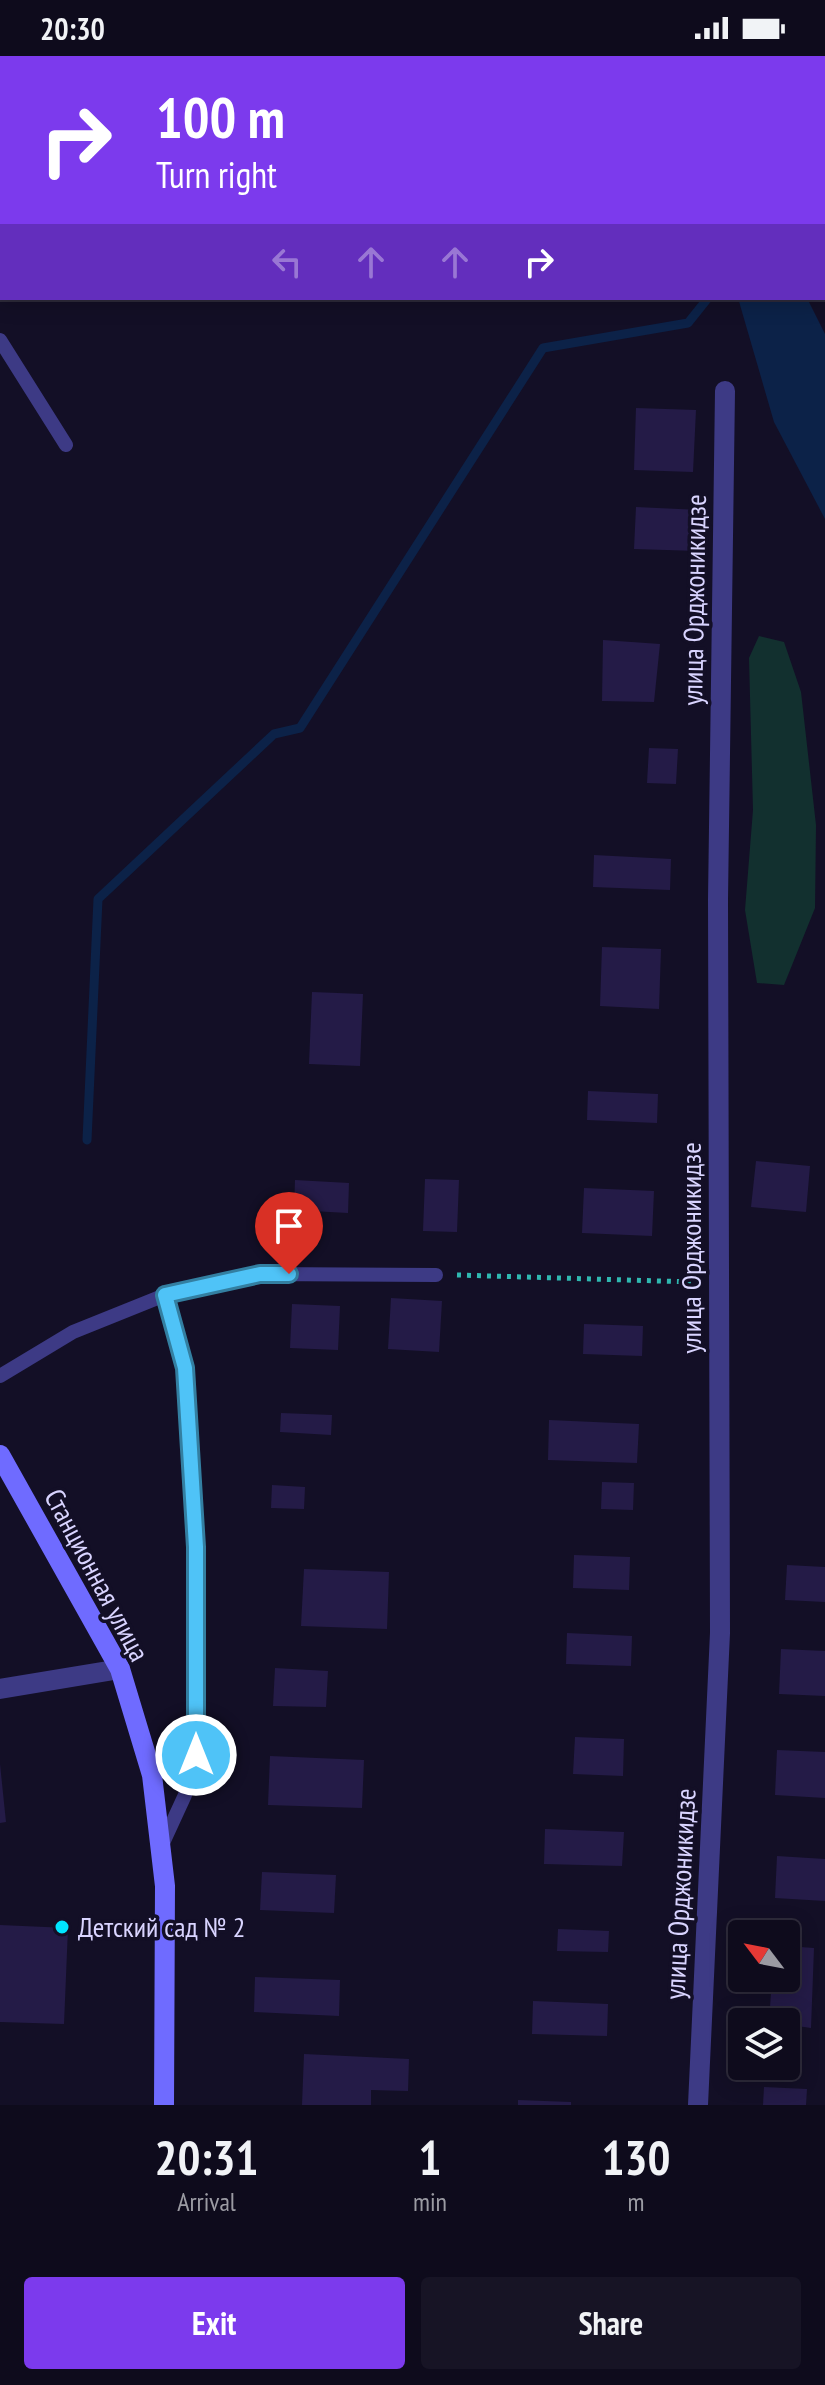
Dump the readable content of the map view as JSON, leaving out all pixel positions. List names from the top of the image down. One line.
{"streets":{"main road":["Станционная улица"],"street":["улица Орджоникидзе"]},"places":["Детский сад № 2"],"north":"top left","page":{"status":"20:30","turn":["100 m","Turn right"],"eta":["20:31","Arrival","1","min","130","m"],"buttons":["Exit","Share"]}}
